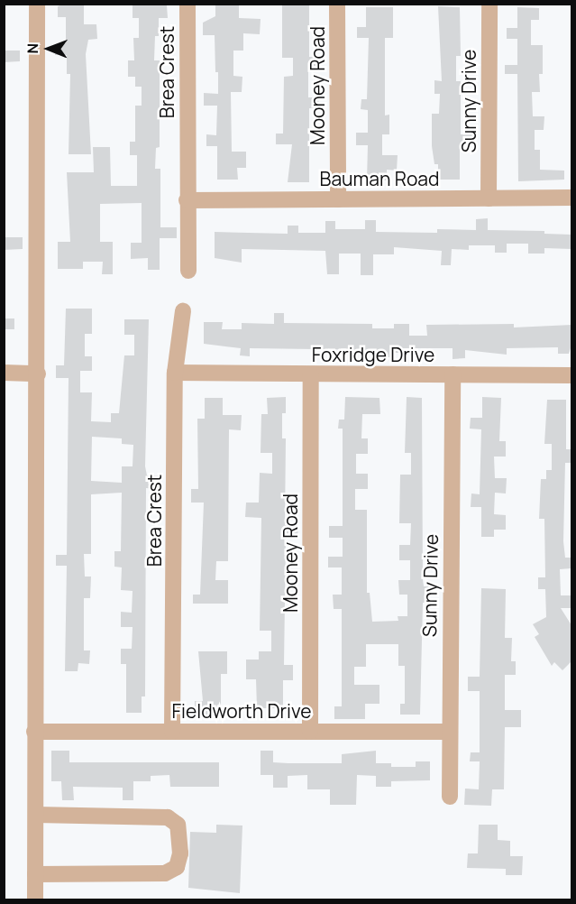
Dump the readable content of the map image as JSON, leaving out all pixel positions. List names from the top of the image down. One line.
{"streets":{"street":["Brea Crest","Mooney Road","Sunny Drive","Bauman Road","Foxridge Drive","Fieldworth Drive"]},"crossings":[["Brea Crest","Bauman Road"],["Brea Crest","Foxridge Drive"],["Brea Crest","Fieldworth Drive"],["Mooney Road","Bauman Road"],["Mooney Road","Foxridge Drive"],["Mooney Road","Fieldworth Drive"],["Sunny Drive","Bauman Road"],["Sunny Drive","Foxridge Drive"],["Sunny Drive","Fieldworth Drive"]],"north":"left"}
